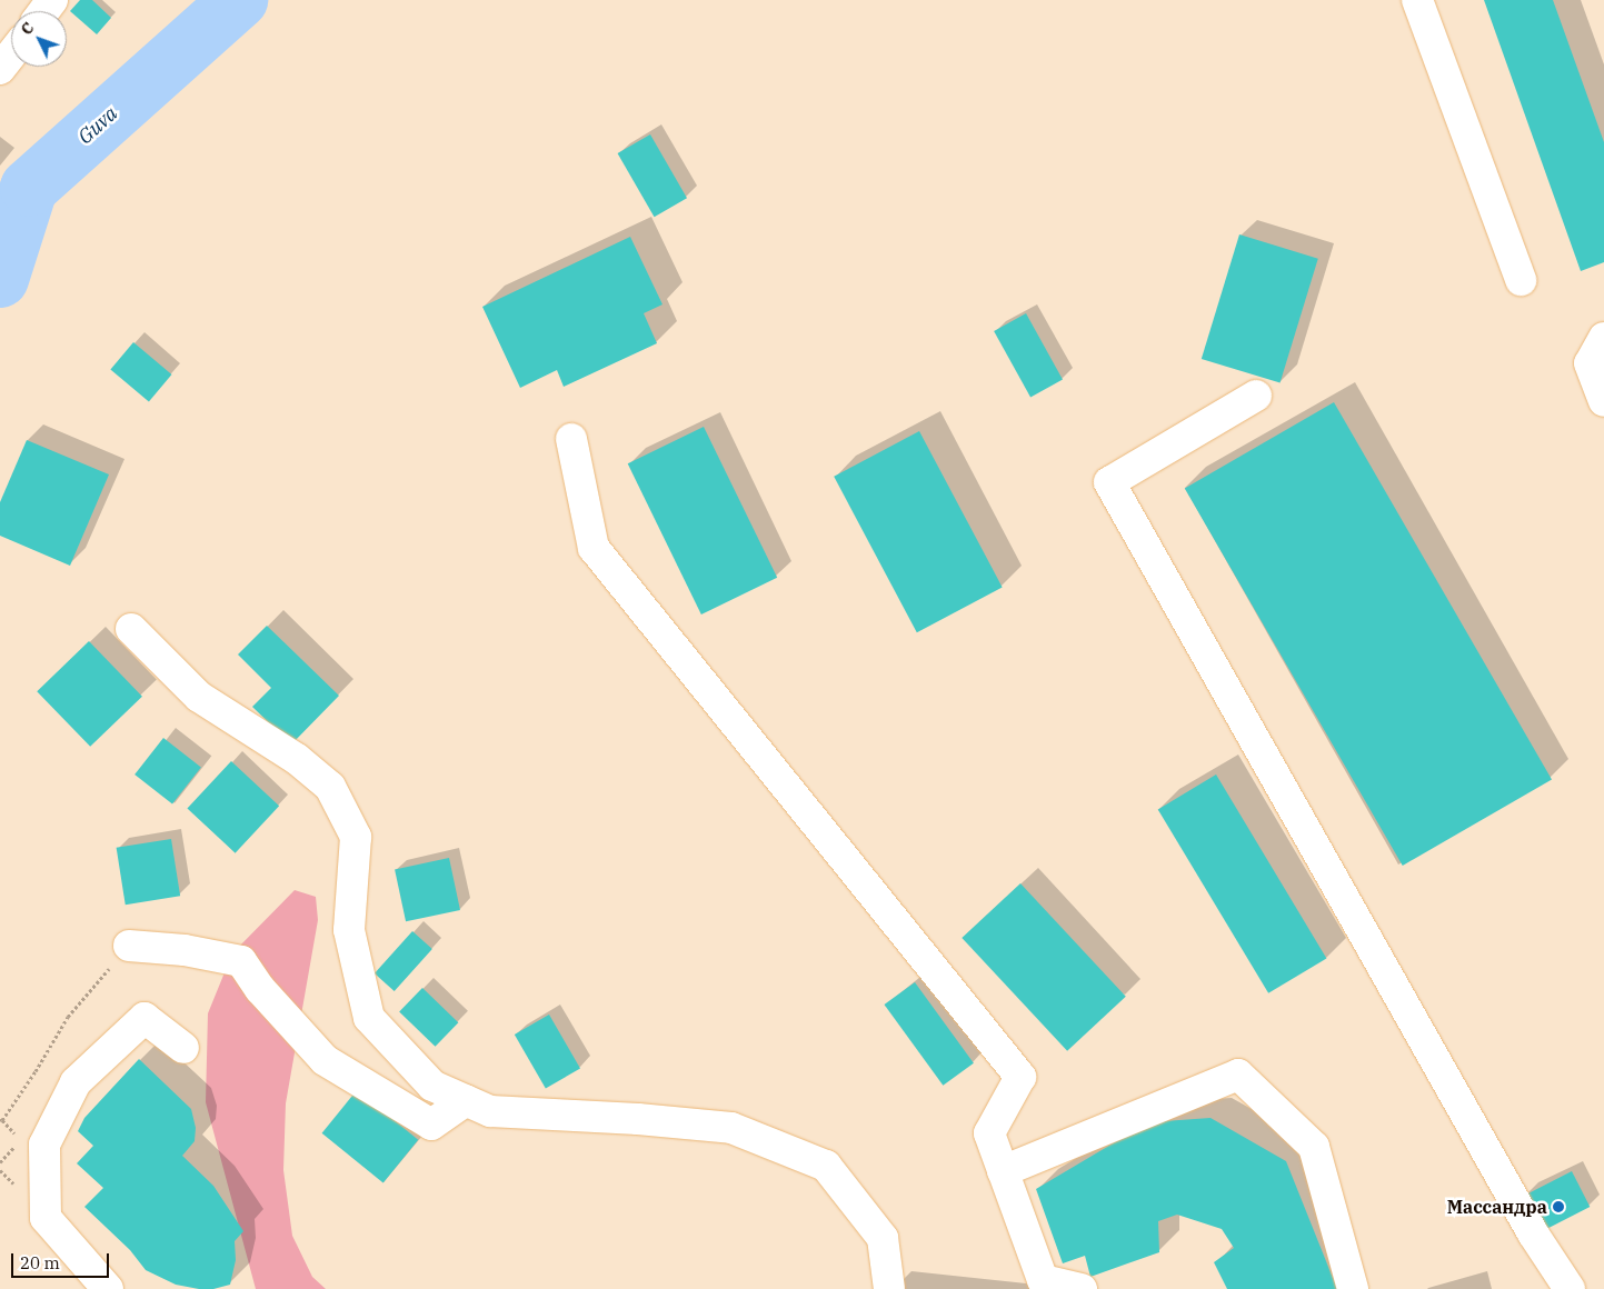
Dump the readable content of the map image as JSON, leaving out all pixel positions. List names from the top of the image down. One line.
{"water":["Guva"],"places":["Массандра"],"scale_bar":"20 m","north":"top left"}
